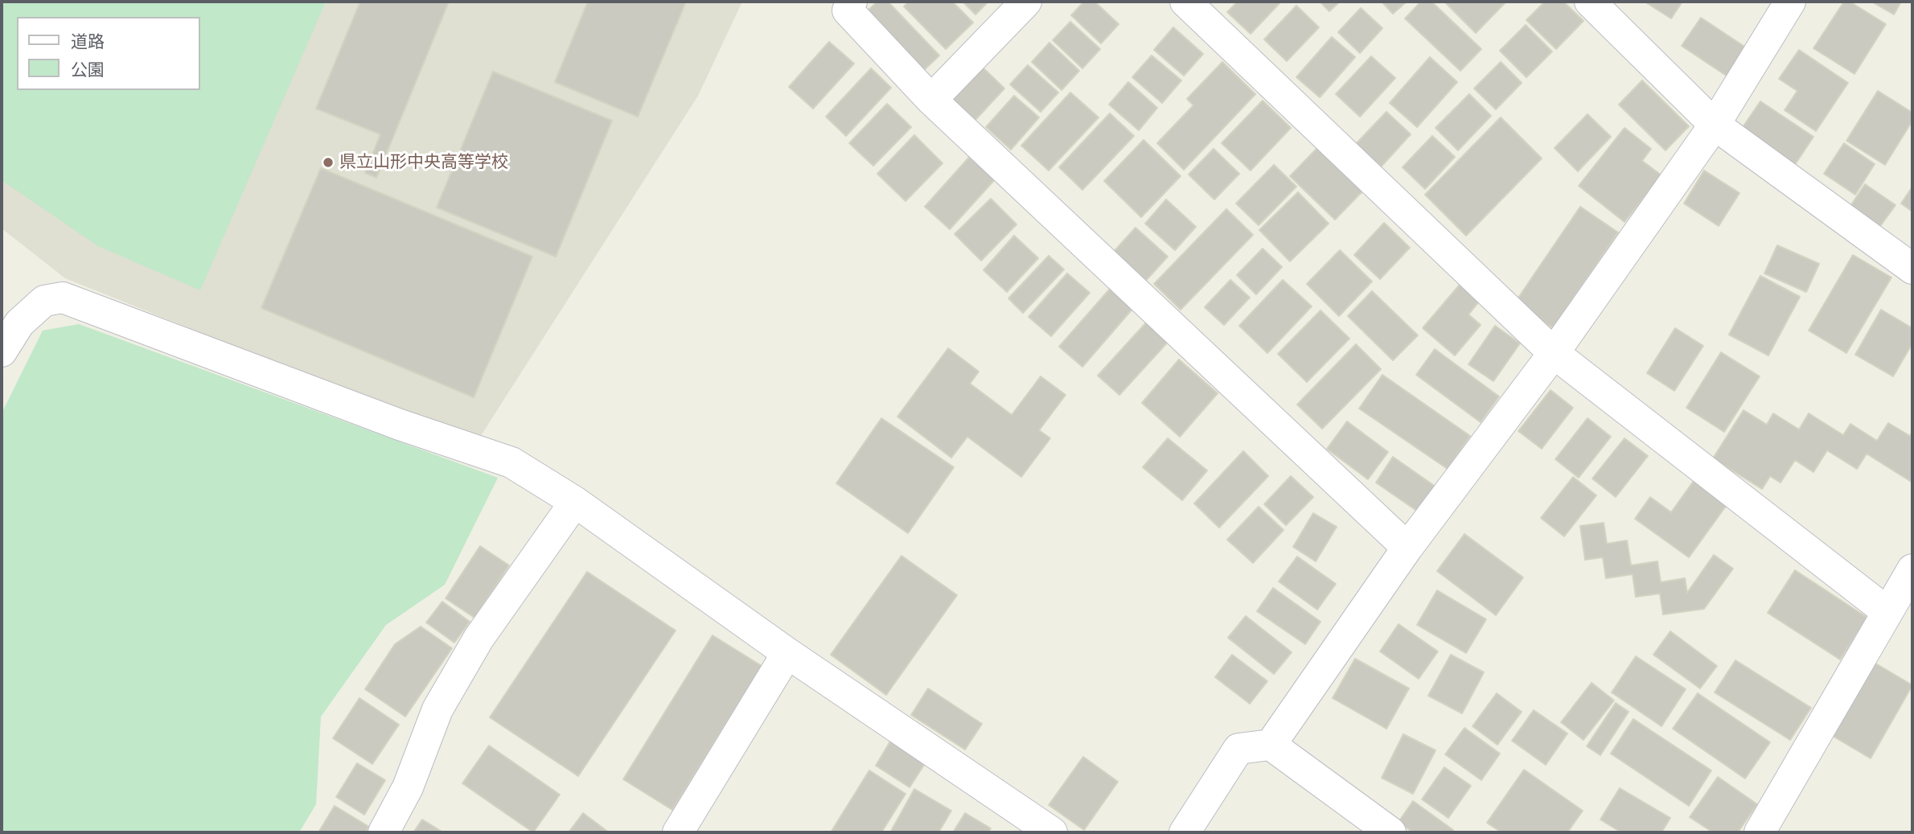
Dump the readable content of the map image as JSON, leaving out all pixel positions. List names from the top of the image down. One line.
{"places":["県立山形中央高等学校"],"legend":["道路","公園"]}
